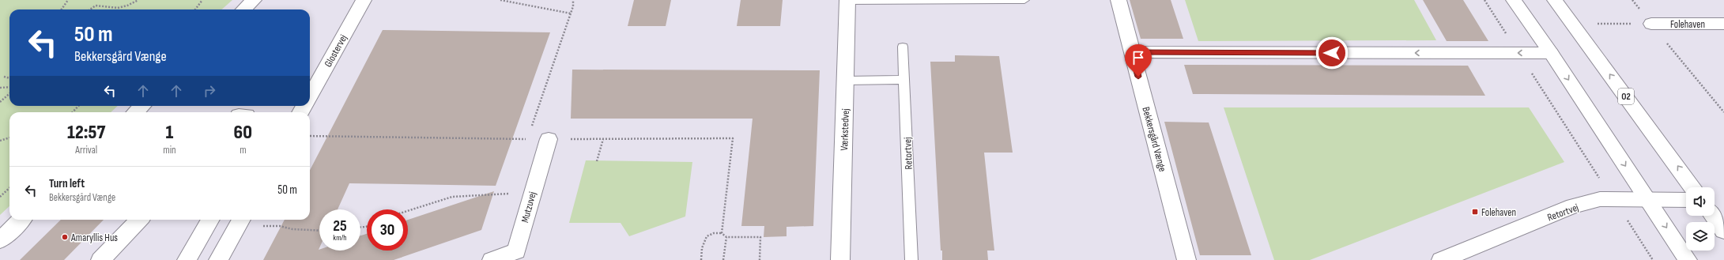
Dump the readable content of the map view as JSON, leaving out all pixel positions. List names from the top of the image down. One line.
{"streets":{"street":["Folehaven","Glostervej","O2","Værkstedvej","Bekkersgård Vænge","Retortvej","Mutzuvej"]},"places":{"transit":["Folehaven"],"other":["Amaryllis Hus"]},"page":{"turn":["50 m","Bekkersgård Vænge"],"eta":["12:57","Arrival","1","min","60","m"],"list":[{"name":"Turn left","note":"Bekkersgård Vænge","value":"50 m"}],"speed":"25 km/h","limit":"30"}}
